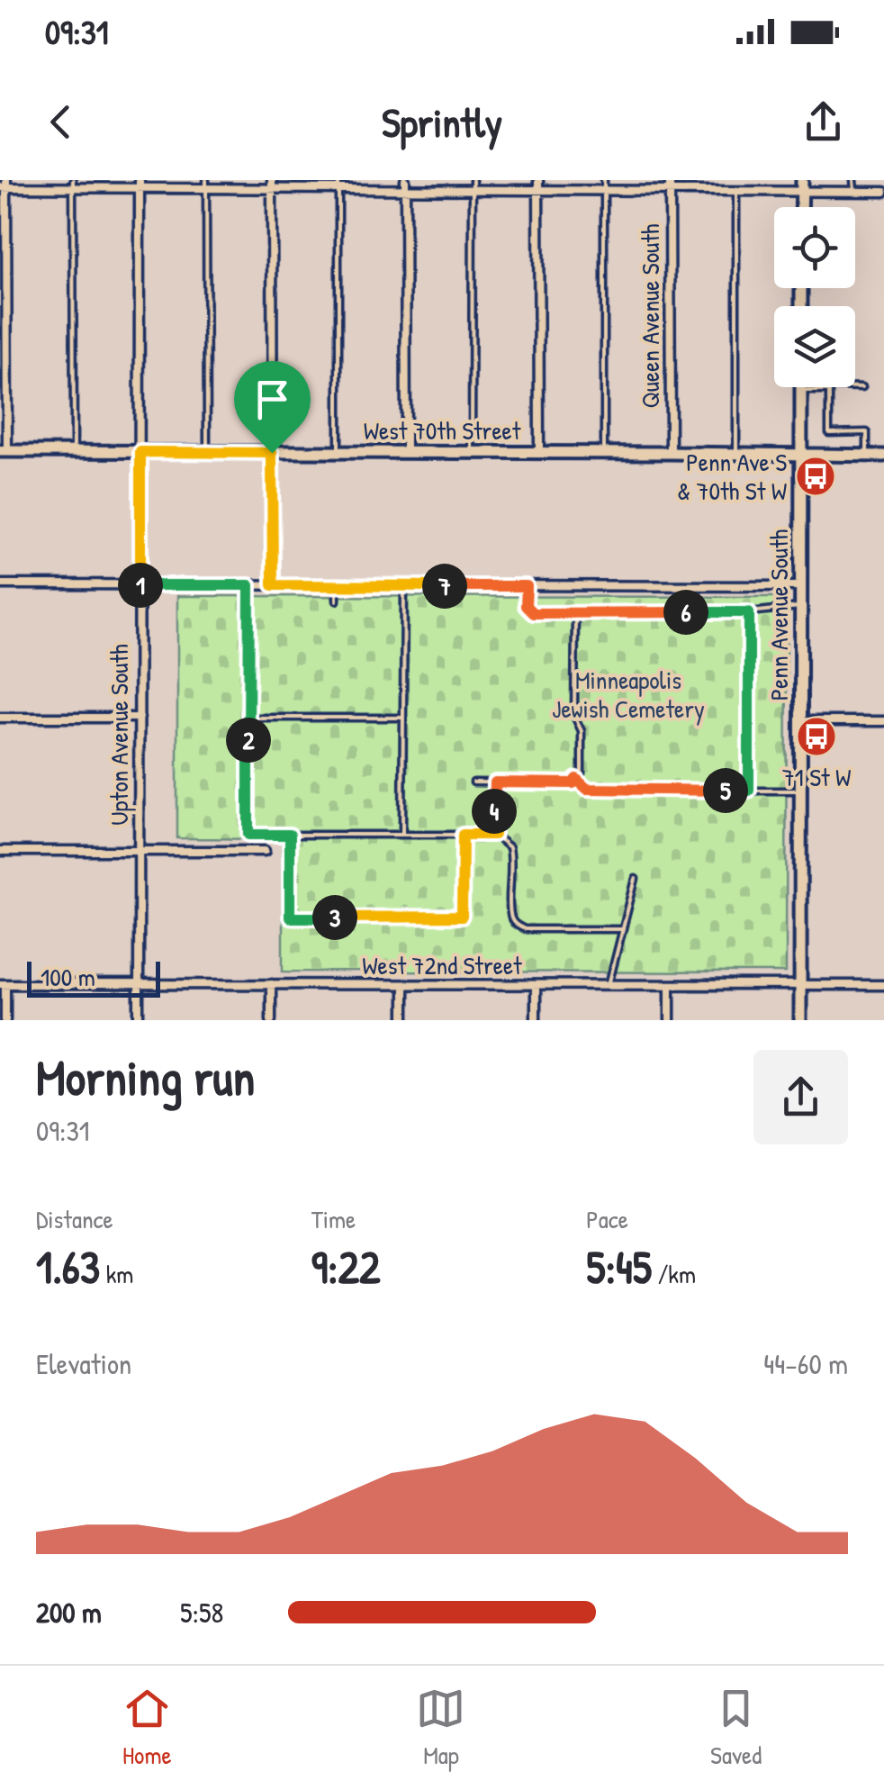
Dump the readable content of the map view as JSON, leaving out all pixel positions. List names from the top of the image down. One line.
{"streets":{"street":["Queen Avenue South","West 70th Street","Penn Avenue South","Upton Avenue South","West 72nd Street"]},"crossings":[["Queen Avenue South","West 70th Street"],["West 70th Street","Penn Avenue South"],["West 70th Street","Upton Avenue South"],["Penn Avenue South","West 72nd Street"],["Upton Avenue South","West 72nd Street"]],"parks":["Minneapolis Jewish Cemetery"],"places":{"bus stop":["Penn Ave S & 70th St W","71 St W"]},"scale_bar":"100 m","page":{"status":"09:31","header":"Sprintly","pins":["1","7","6","2","5","4","3"],"scale":"100 m","heading":["Morning run","09:31"],"stats":[["Distance","1.63 km"],["Time","9:22"],["Pace","5:45 /km"]],"chart":["Elevation","44–60 m"],"list":[{"name":"200 m","note":"5:58"}],"tabs":["Home","Map","Saved"]}}
